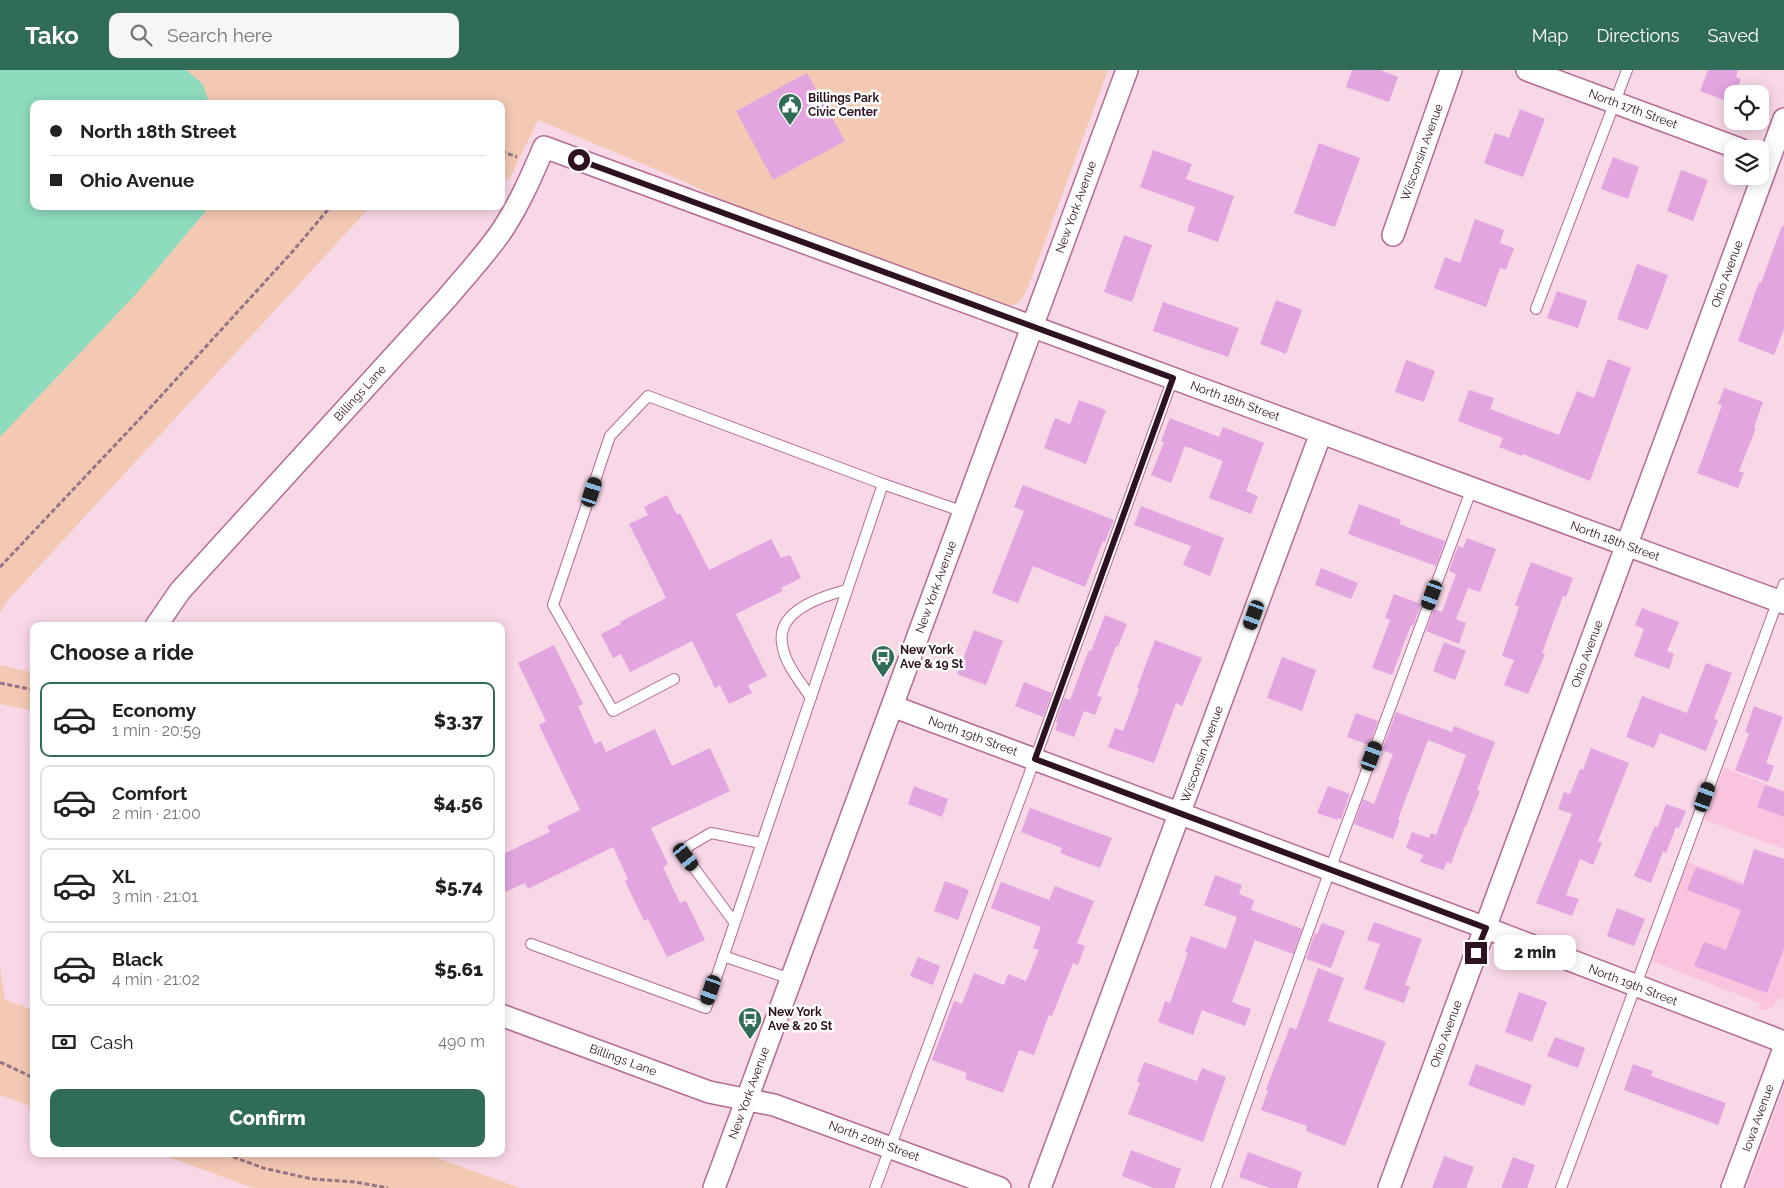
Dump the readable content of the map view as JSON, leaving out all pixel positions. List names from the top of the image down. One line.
{"streets":{"street":["North 17th Street","Wisconsin Avenue","New York Avenue","Ohio Avenue","Billings Lane","North 18th Street","North 19th Street","Iowa Avenue","North 20th Street"]},"crossings":[["Wisconsin Avenue","North 18th Street"],["Wisconsin Avenue","North 19th Street"],["New York Avenue","Billings Lane"],["New York Avenue","North 18th Street"],["New York Avenue","North 19th Street"],["New York Avenue","North 20th Street"],["Ohio Avenue","North 18th Street"],["Ohio Avenue","North 19th Street"],["Billings Lane","North 18th Street"],["Billings Lane","North 20th Street"]],"places":{"public building":["Billings Park Civic Center"],"bus stop":["New York Ave & 19 St","New York Ave & 20 St"]},"page":{"header":"Tako","search":"Search here","nav":["Map","Directions","Saved"],"banner":["North 18th Street","Ohio Avenue"],"heading":"Choose a ride","list":[{"name":"Economy","note":"1 min · 20:59","value":"$3.37"},{"name":"Comfort","note":"2 min · 21:00","value":"$4.56"},{"name":"XL","note":"3 min · 21:01","value":"$5.74"},{"name":"Black","note":"4 min · 21:02","value":"$5.61"}],"bubble":"2 min","pay":["Cash","490 m"],"buttons":"Confirm"}}
